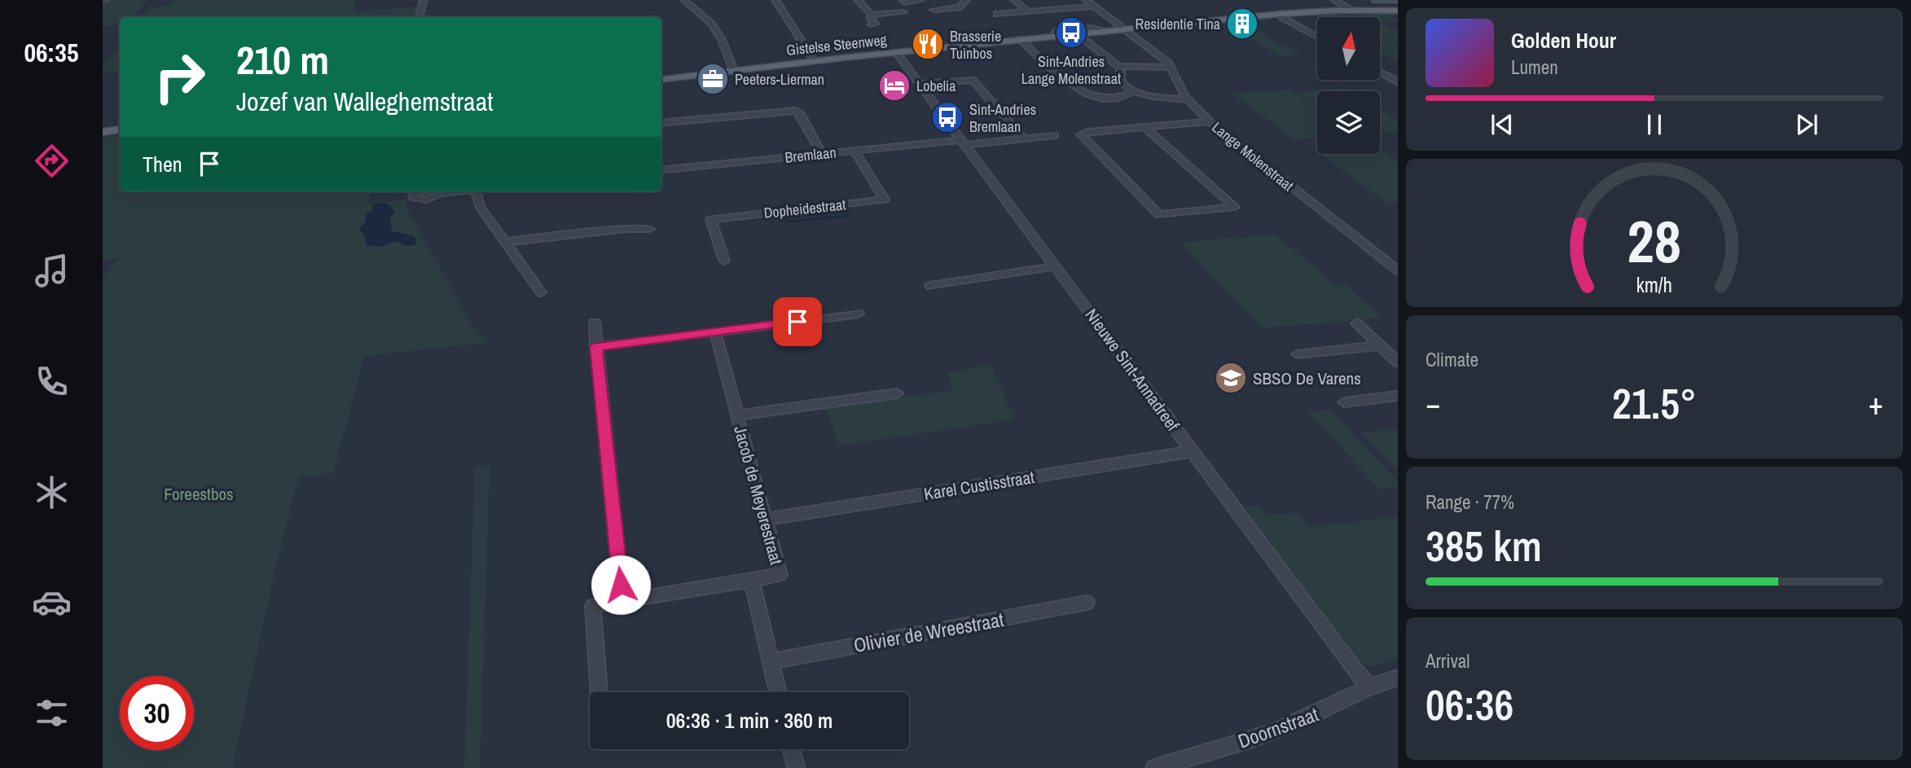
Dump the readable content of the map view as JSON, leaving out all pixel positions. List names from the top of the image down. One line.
{"streets":{"main road":["Gistelse Steenweg"],"street":["Bremlaan","Lange Molenstraat","Dopheidestraat","Nieuwe Sint-Annadreef","Karel Custisstraat","Jacob de Meyerestraat","Olivier de Wreestraat","Doornstraat"]},"crossings":[["Gistelse Steenweg","Lange Molenstraat"],["Gistelse Steenweg","Nieuwe Sint-Annadreef"],["Bremlaan","Dopheidestraat"],["Bremlaan","Nieuwe Sint-Annadreef"],["Nieuwe Sint-Annadreef","Karel Custisstraat"],["Nieuwe Sint-Annadreef","Doornstraat"],["Karel Custisstraat","Jacob de Meyerestraat"],["Jacob de Meyerestraat","Olivier de Wreestraat"]],"parks":["Foreestbos"],"places":{"building":["Residentie Tina"],"bus stop":["Sint-Andries Lange Molenstraat","Sint-Andries Bremlaan"],"restaurant":["Brasserie Tuinbos"],"office":["Peeters-Lierman"],"hotel":["Lobelia"],"school or university":["SBSO De Varens"]},"north":"top","page":{"tabs":"06:35","turn":["210 m","Jozef van Walleghemstraat"],"song":["Golden Hour","Lumen"],"then":"Then","tile":["Climate",["Range · 77%","385 km"],["Arrival","06:36"]],"heat":["−","21.5°","+"],"limit":"30","trip":"06:36 · 1 min · 360 m","gauge":["28","km/h"]}}
